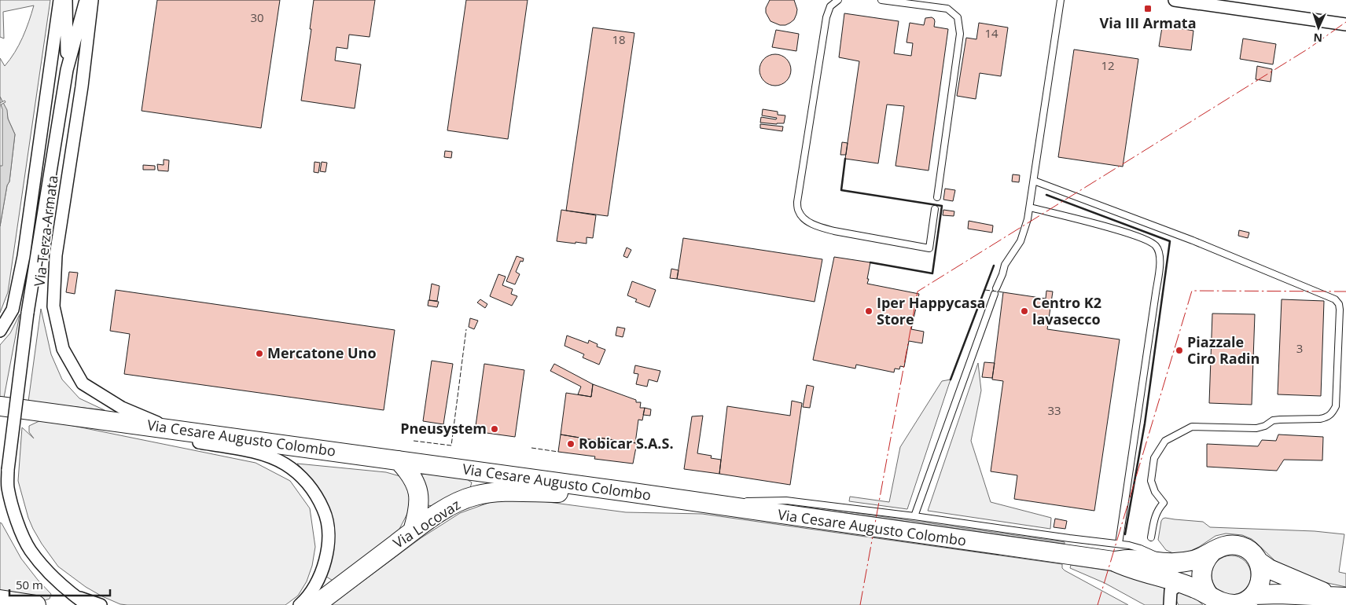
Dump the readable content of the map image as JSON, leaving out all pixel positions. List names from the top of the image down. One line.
{"streets":{"main road":["Via Cesare Augusto Colombo","Via Locovaz"],"street":["Via Terza Armata"]},"crossings":[["Via Terza Armata","Via Cesare Augusto Colombo"],["Via Cesare Augusto Colombo","Via Locovaz"]],"places":{"transit":["Via III Armata"],"other":["Iper Happycasa Store","Centro K2 lavasecco","Piazzale Ciro Radin","Mercatone Uno","Pneusystem","Robicar S.A.S."]},"house_numbers":["30","14","18","12","3","33"],"scale_bar":"50 m","north":"bottom"}
